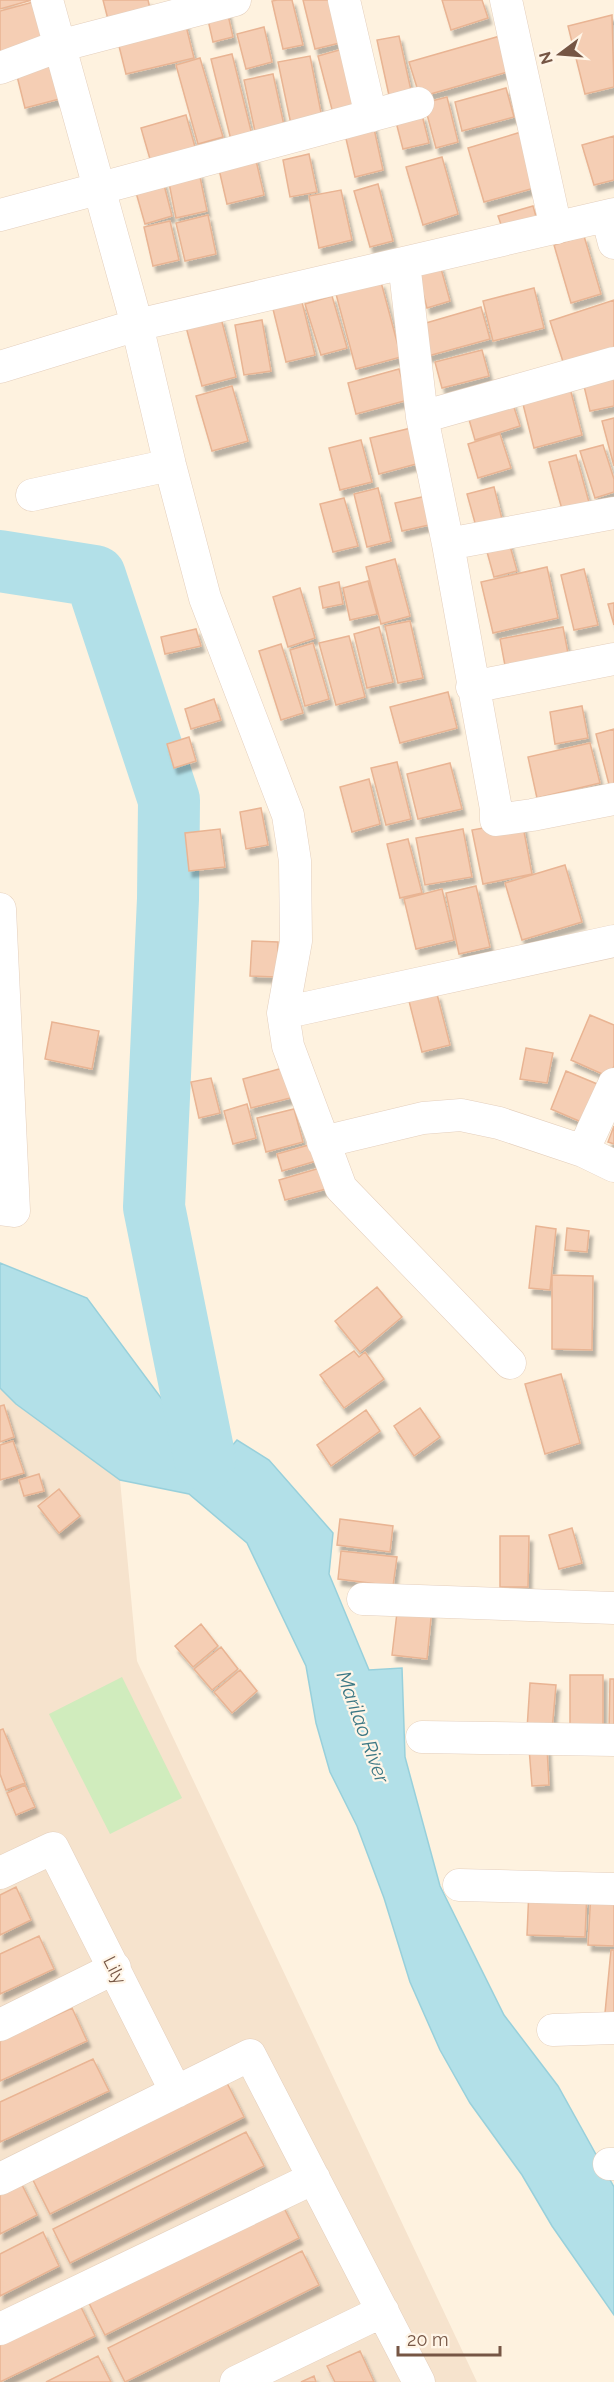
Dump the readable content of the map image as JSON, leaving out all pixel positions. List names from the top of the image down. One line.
{"streets":{"street":["Lily"]},"water":["Marilao River"],"scale_bar":"20 m","north":"left"}
